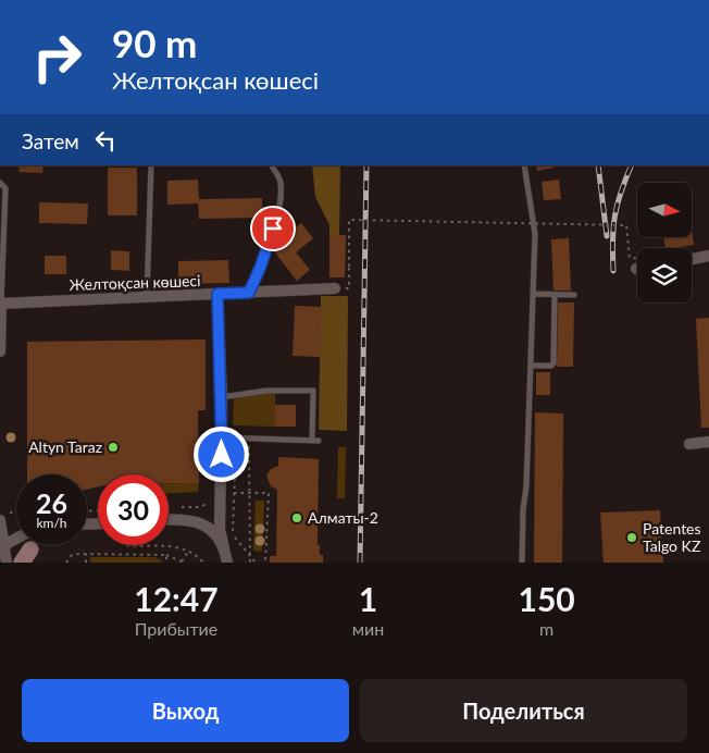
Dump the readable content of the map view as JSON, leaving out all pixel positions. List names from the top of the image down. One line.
{"streets":{"street":["Желтоқсан көшесі"]},"places":["Altyn Taraz","Алматы-2","Patentes Talgo KZ"],"north":"right","page":{"turn":["90 m","Желтоқсан көшесі"],"then":"Затем","speed":"26 km/h","limit":"30","eta":["12:47","Прибытие","1","мин","150","m"],"buttons":["Выход","Поделиться"]}}
